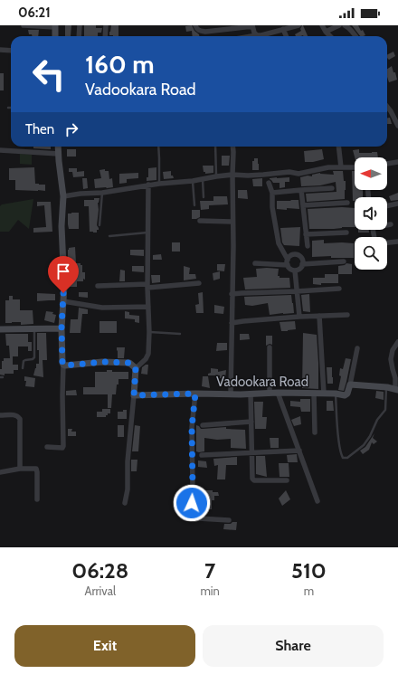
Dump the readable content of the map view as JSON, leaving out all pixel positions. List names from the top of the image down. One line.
{"streets":{"main road":["Vadookara Road"]},"north":"left","page":{"status":"06:21","turn":["160 m","Vadookara Road"],"then":"Then","eta":["06:28","Arrival","7","min","510","m"],"buttons":["Exit","Share"]}}
